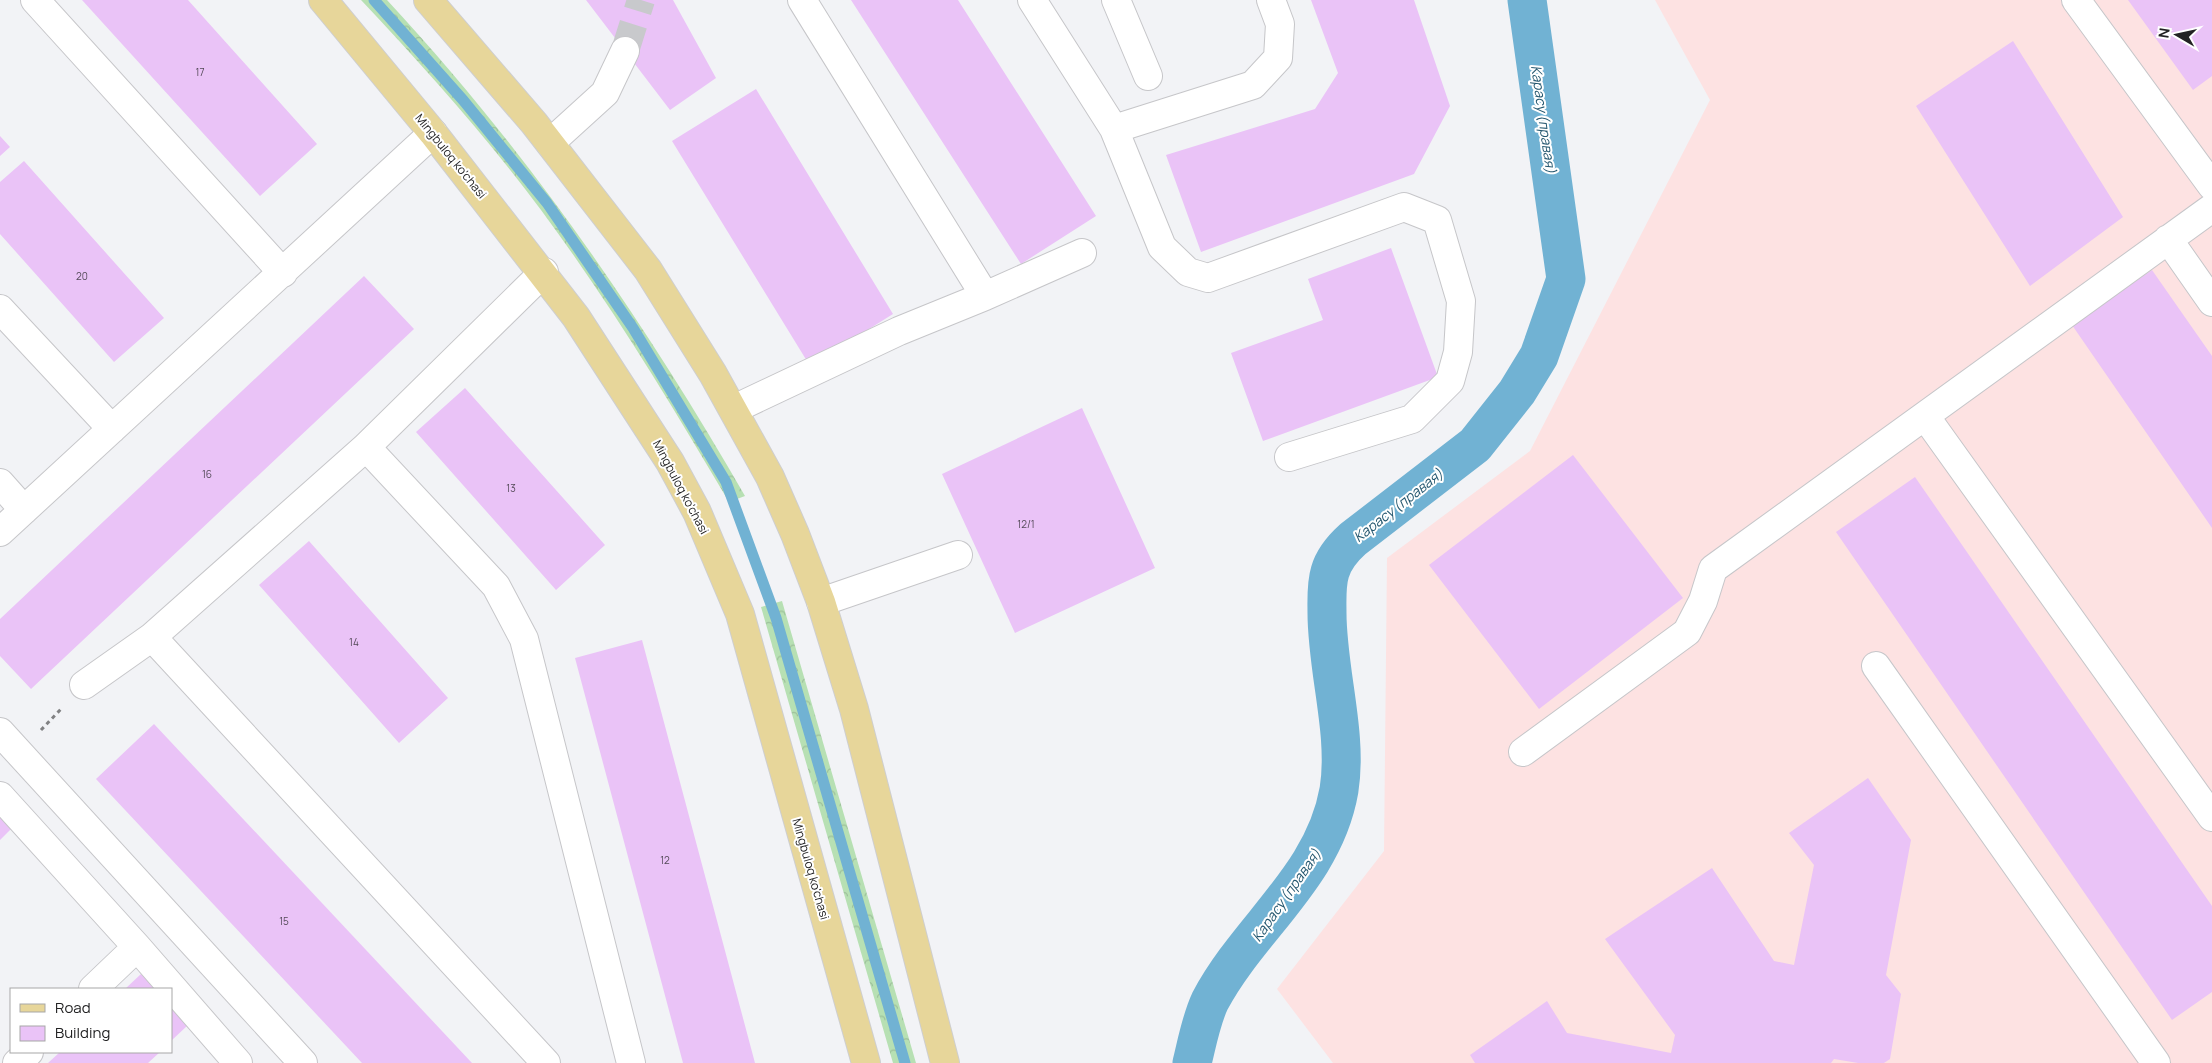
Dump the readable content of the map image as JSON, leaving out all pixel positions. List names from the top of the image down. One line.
{"streets":{"main road":["Mingbuloq ko'chasi"]},"water":["Карасу (правая)"],"house_numbers":["17","20","16","13","12/1","14","12","15"],"legend":["Road","Building"],"north":"left"}
